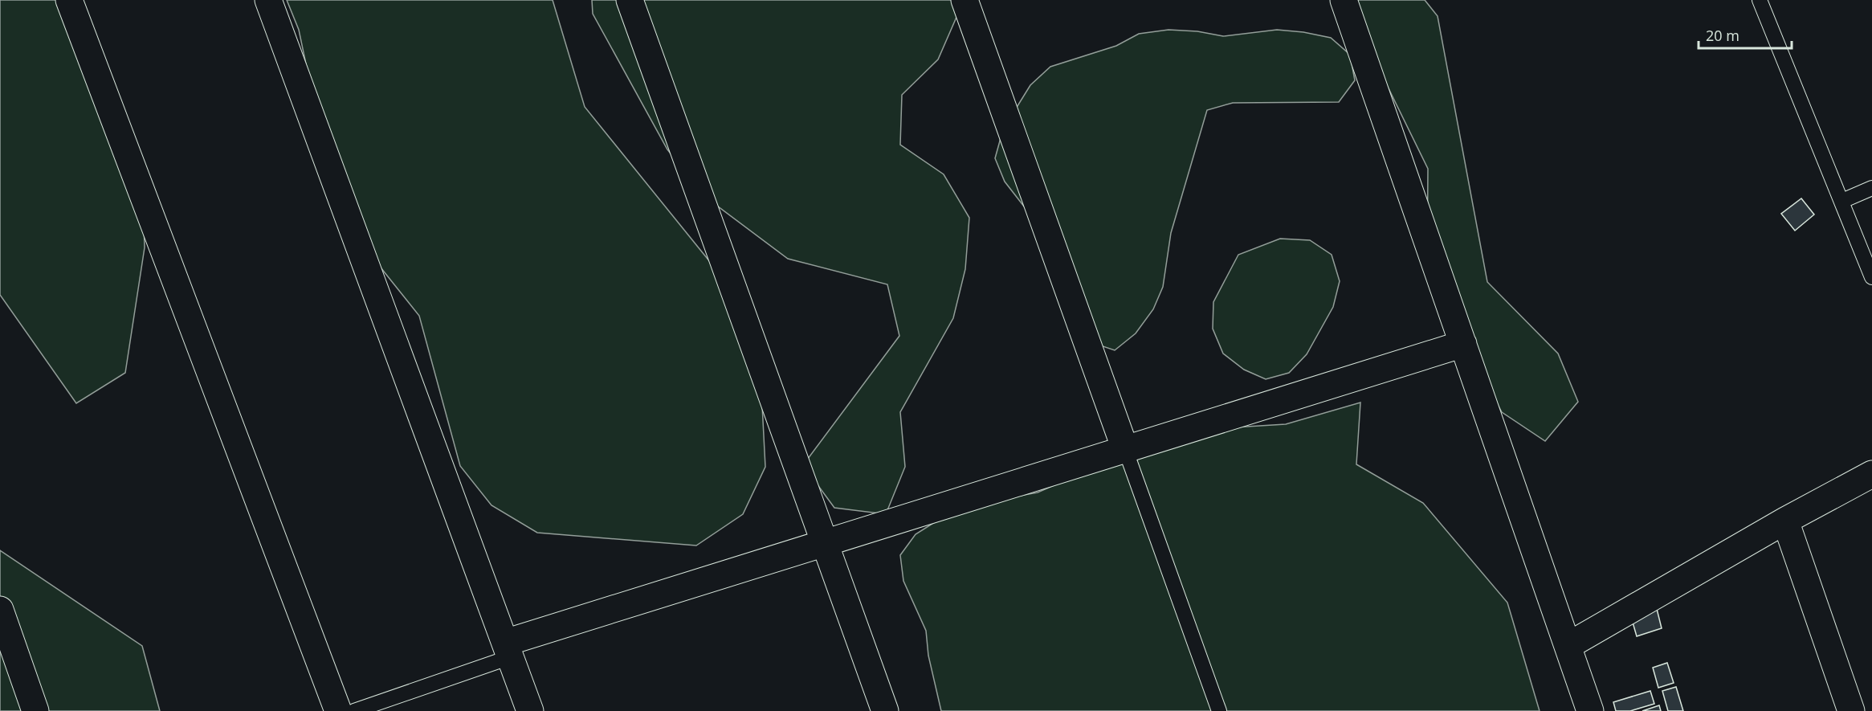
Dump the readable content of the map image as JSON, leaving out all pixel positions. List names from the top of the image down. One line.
{"scale_bar":"20 m"}
